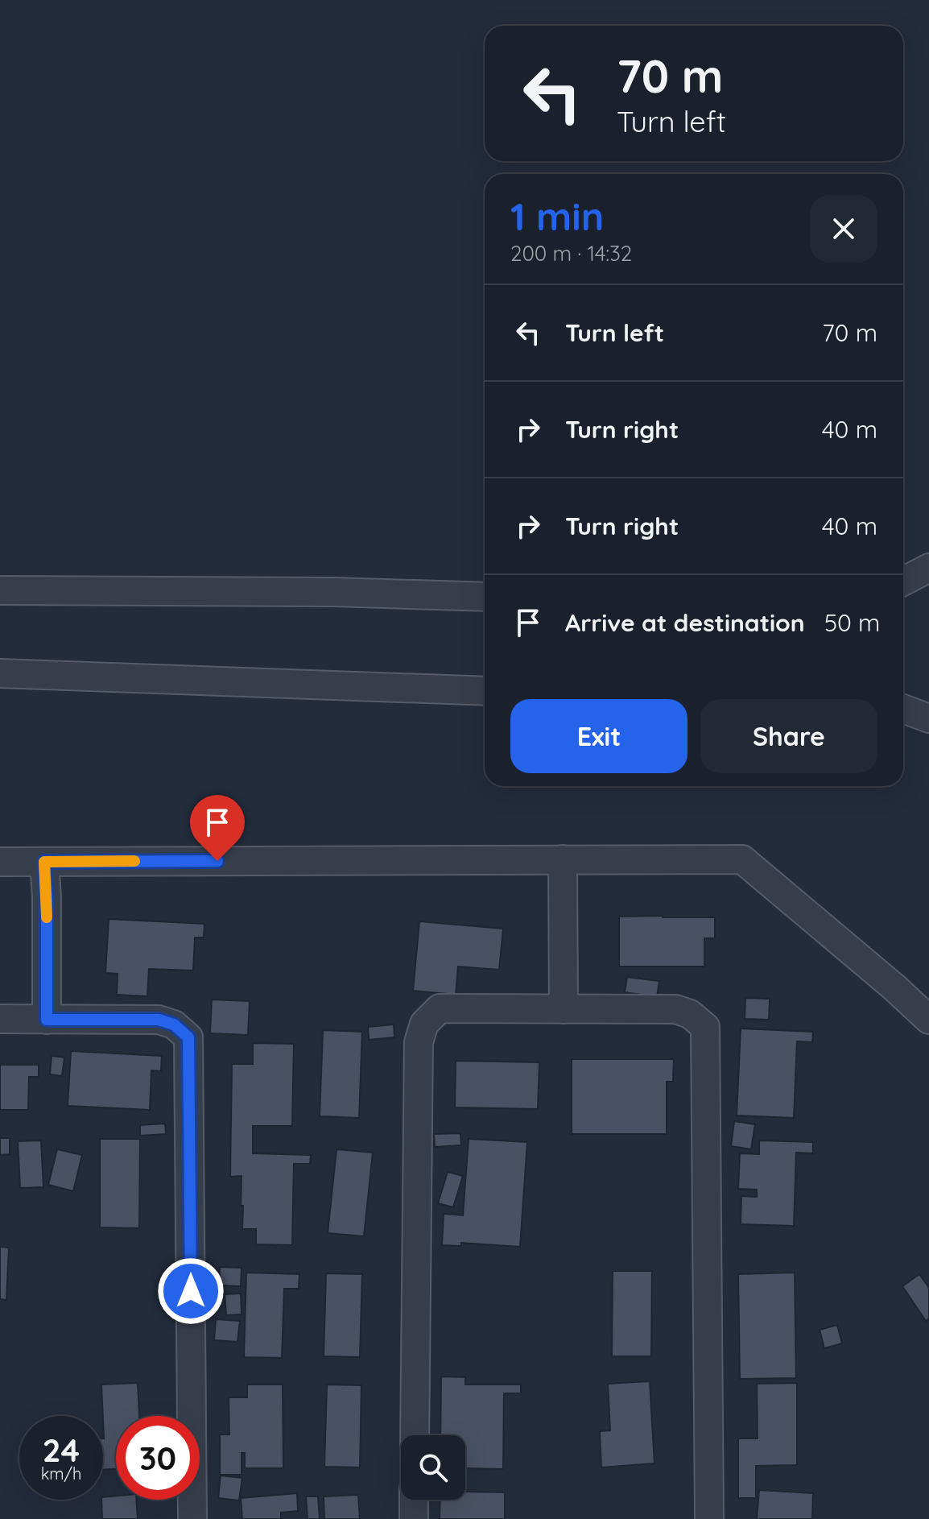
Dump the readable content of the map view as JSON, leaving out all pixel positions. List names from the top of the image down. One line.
{"page":{"turn":["70 m","Turn left"],"heading":["1 min","200 m · 14:32"],"list":[{"name":"Turn left","value":"70 m"},{"name":"Turn right","value":"40 m"},{"name":"Turn right","value":"40 m"},{"name":"Arrive at destination","value":"50 m"}],"buttons":["Exit","Share"],"speed":"24 km/h","limit":"30"}}
